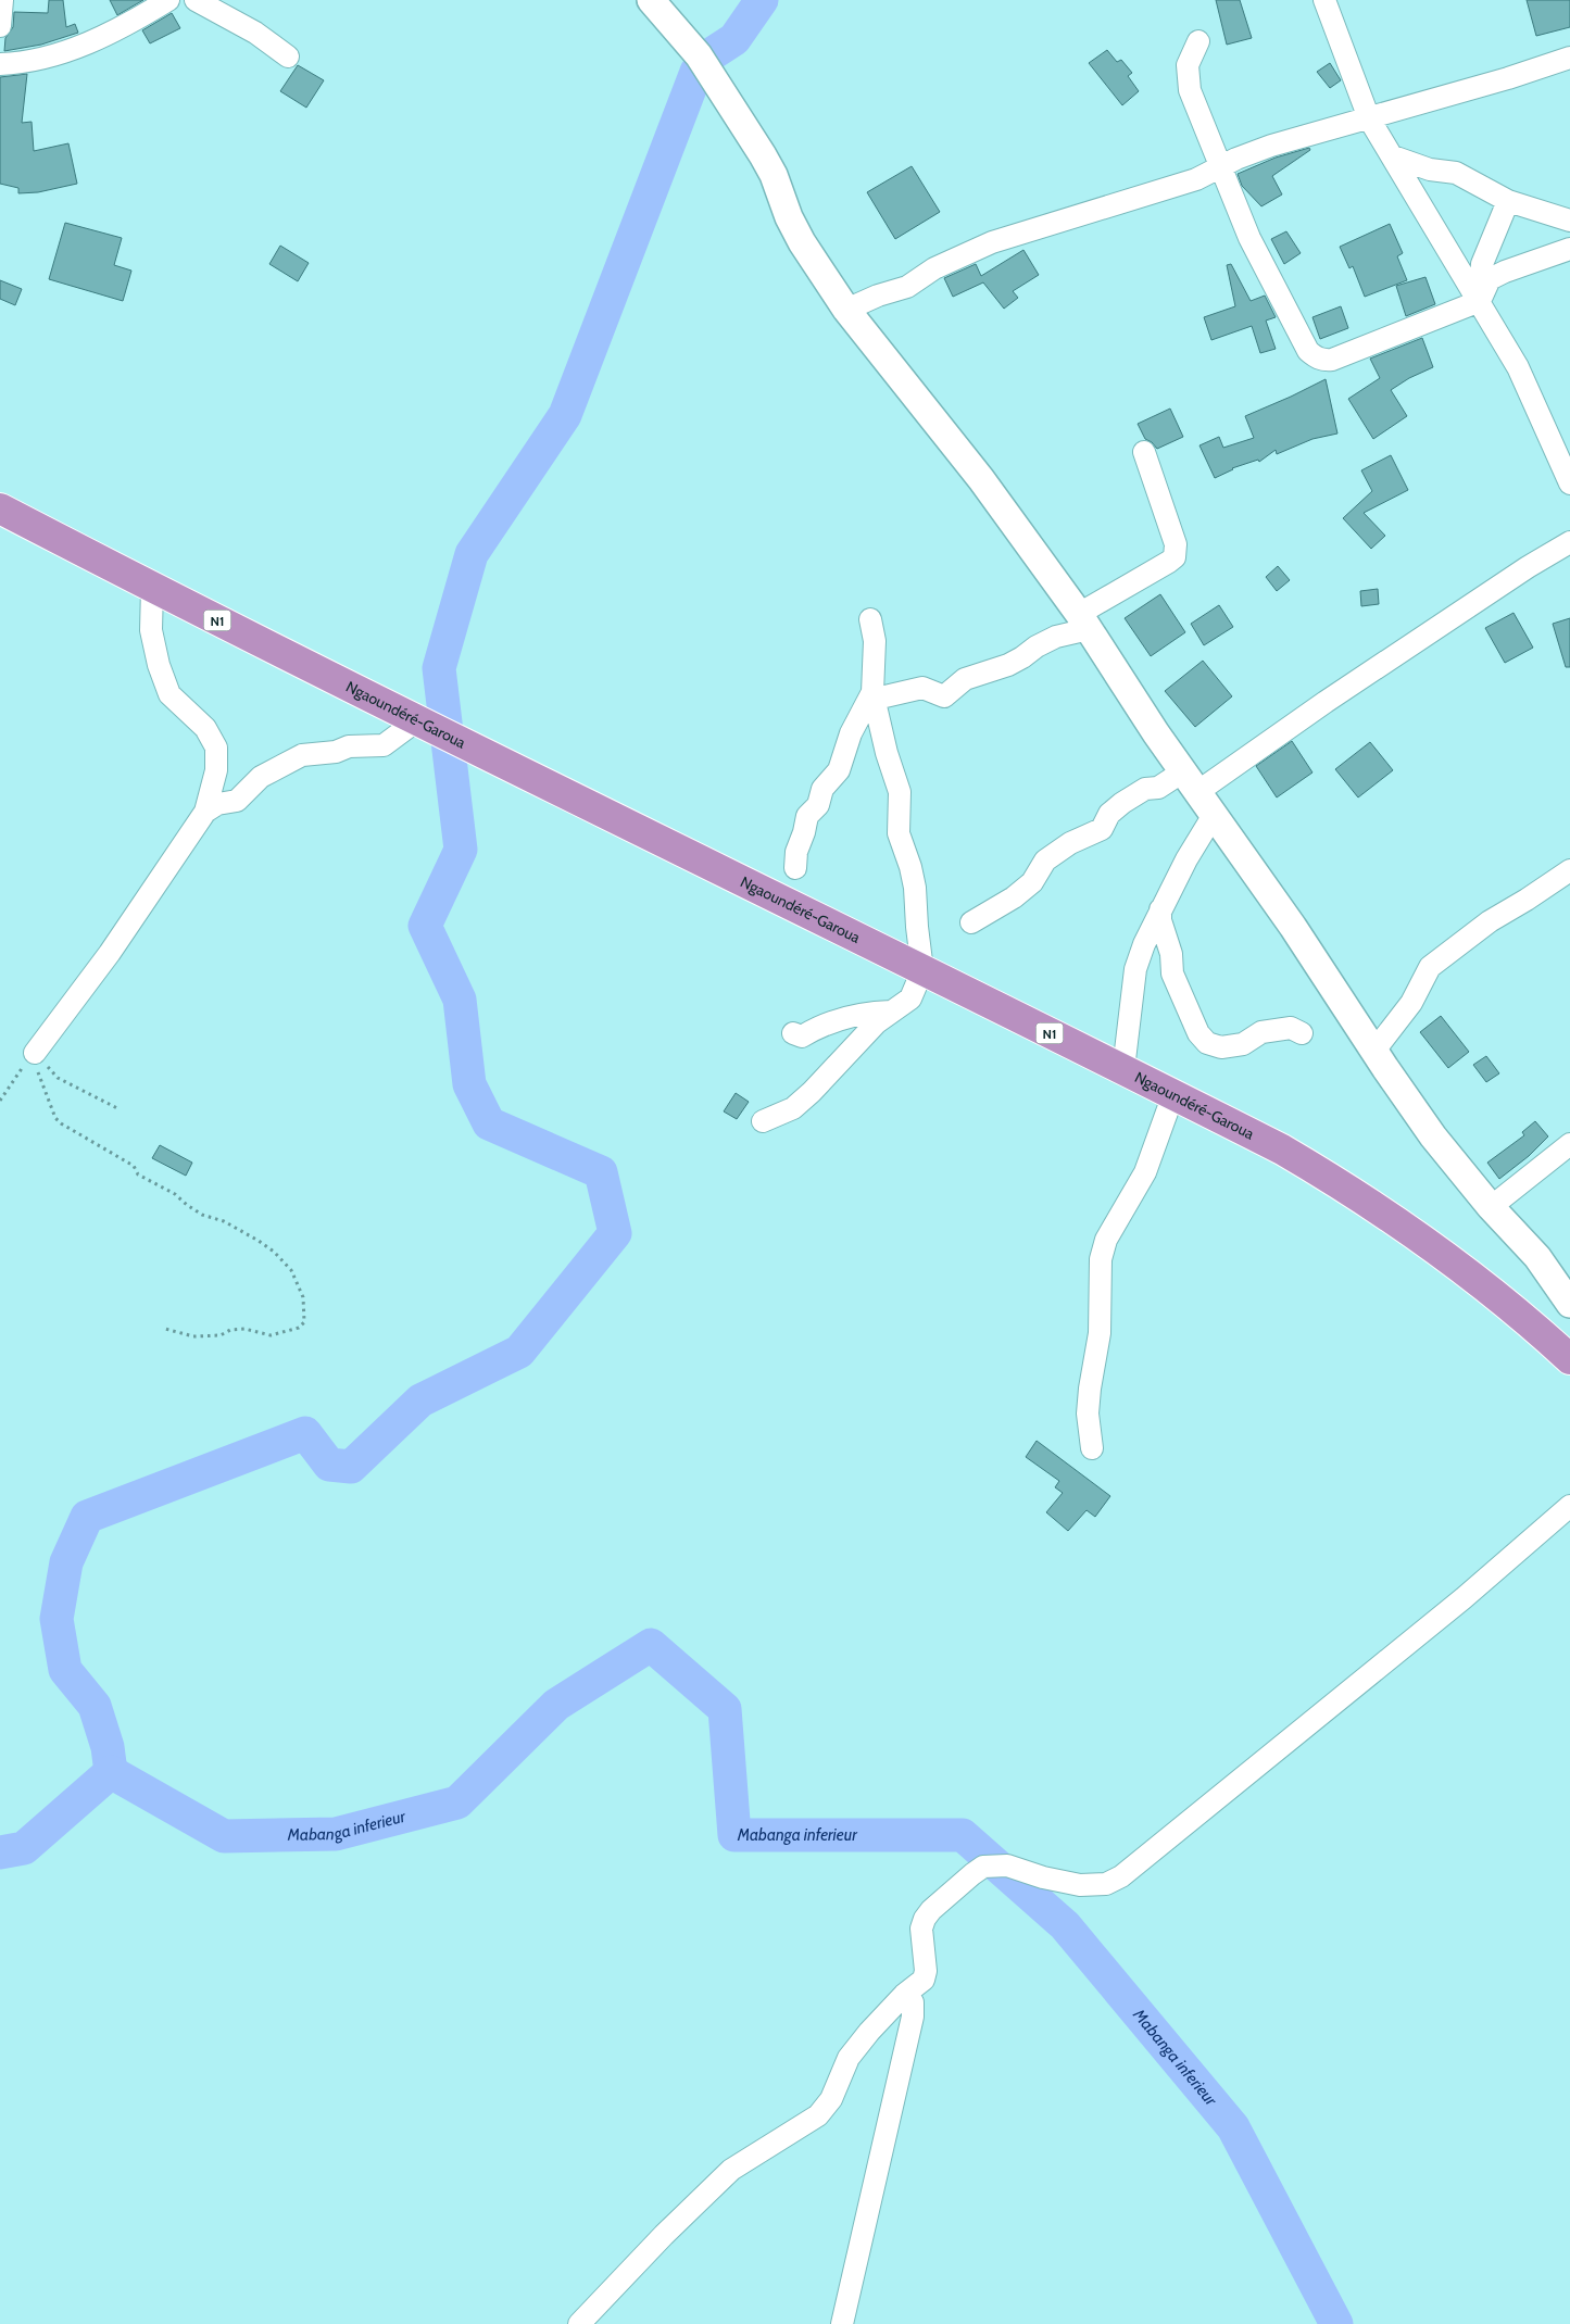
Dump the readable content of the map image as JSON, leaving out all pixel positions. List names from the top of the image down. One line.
{"streets":{"highway":["N1","Ngaoundéré-Garoua"]},"water":["Mabanga inferieur"]}
